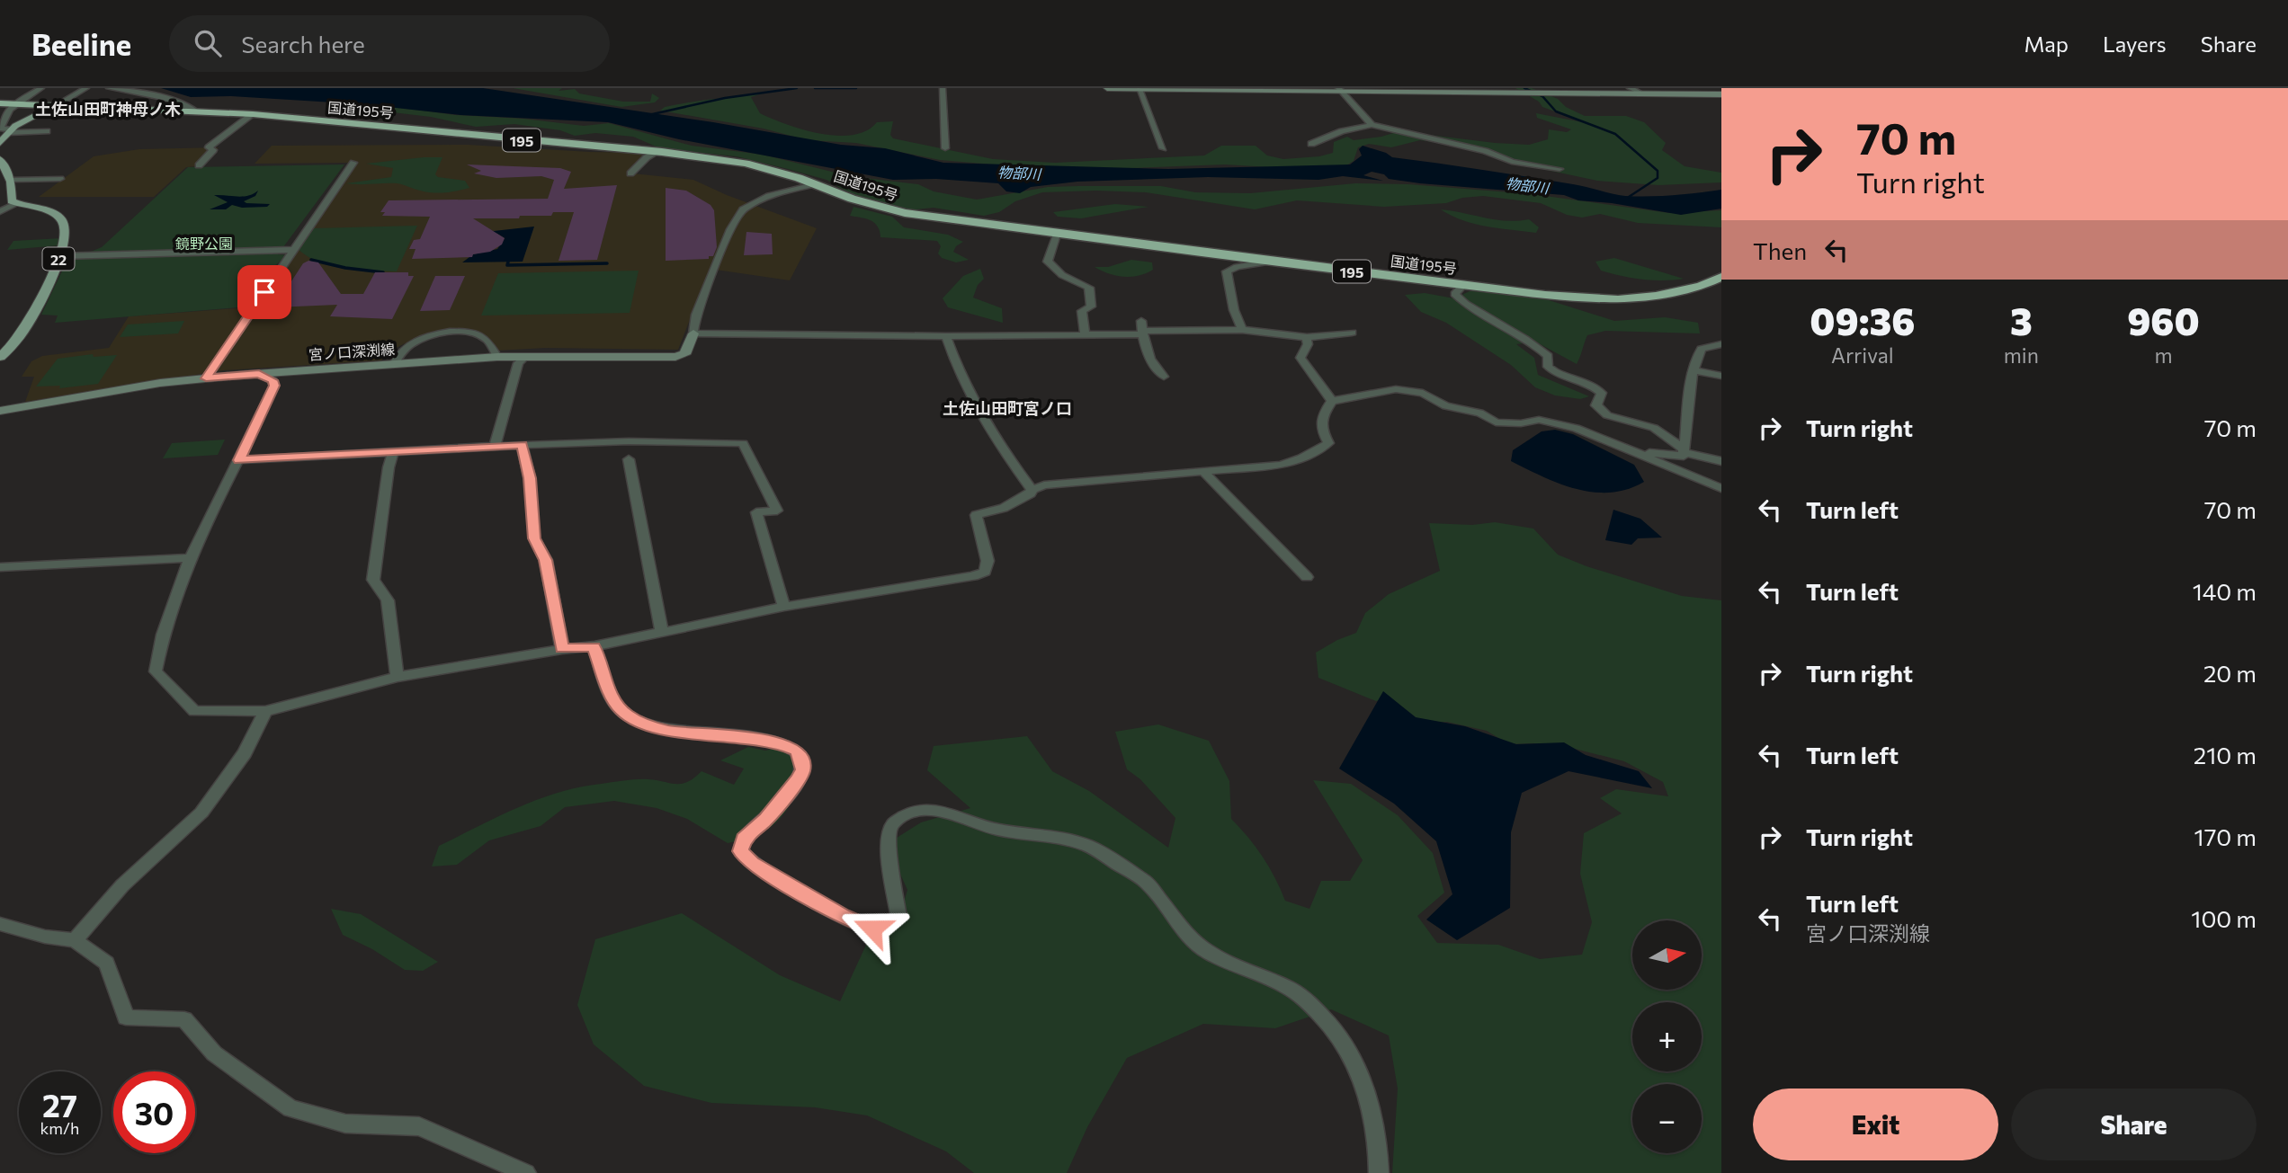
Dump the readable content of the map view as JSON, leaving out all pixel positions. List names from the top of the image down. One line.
{"streets":{"highway":["国道195号","195"],"main road":["22","宮ノ口深渕線"]},"districts":["土佐山田町神母ノ木","土佐山田町宮ノ口"],"water":["物部川"],"parks":["鏡野公園"],"north":"right","page":{"header":"Beeline","search":"Search here","nav":["Map","Layers","Share"],"turn":["70 m","Turn right"],"then":"Then","eta":["09:36","Arrival","3","min","960","m"],"list":[{"name":"Turn right","value":"70 m"},{"name":"Turn left","value":"70 m"},{"name":"Turn left","value":"140 m"},{"name":"Turn right","value":"20 m"},{"name":"Turn left","value":"210 m"},{"name":"Turn right","value":"170 m"},{"name":"Turn left","note":"宮ノ口深渕線","value":"100 m"}],"map_buttons":["+","−"],"speed":"27 km/h","limit":"30","buttons":["Exit","Share"]}}
